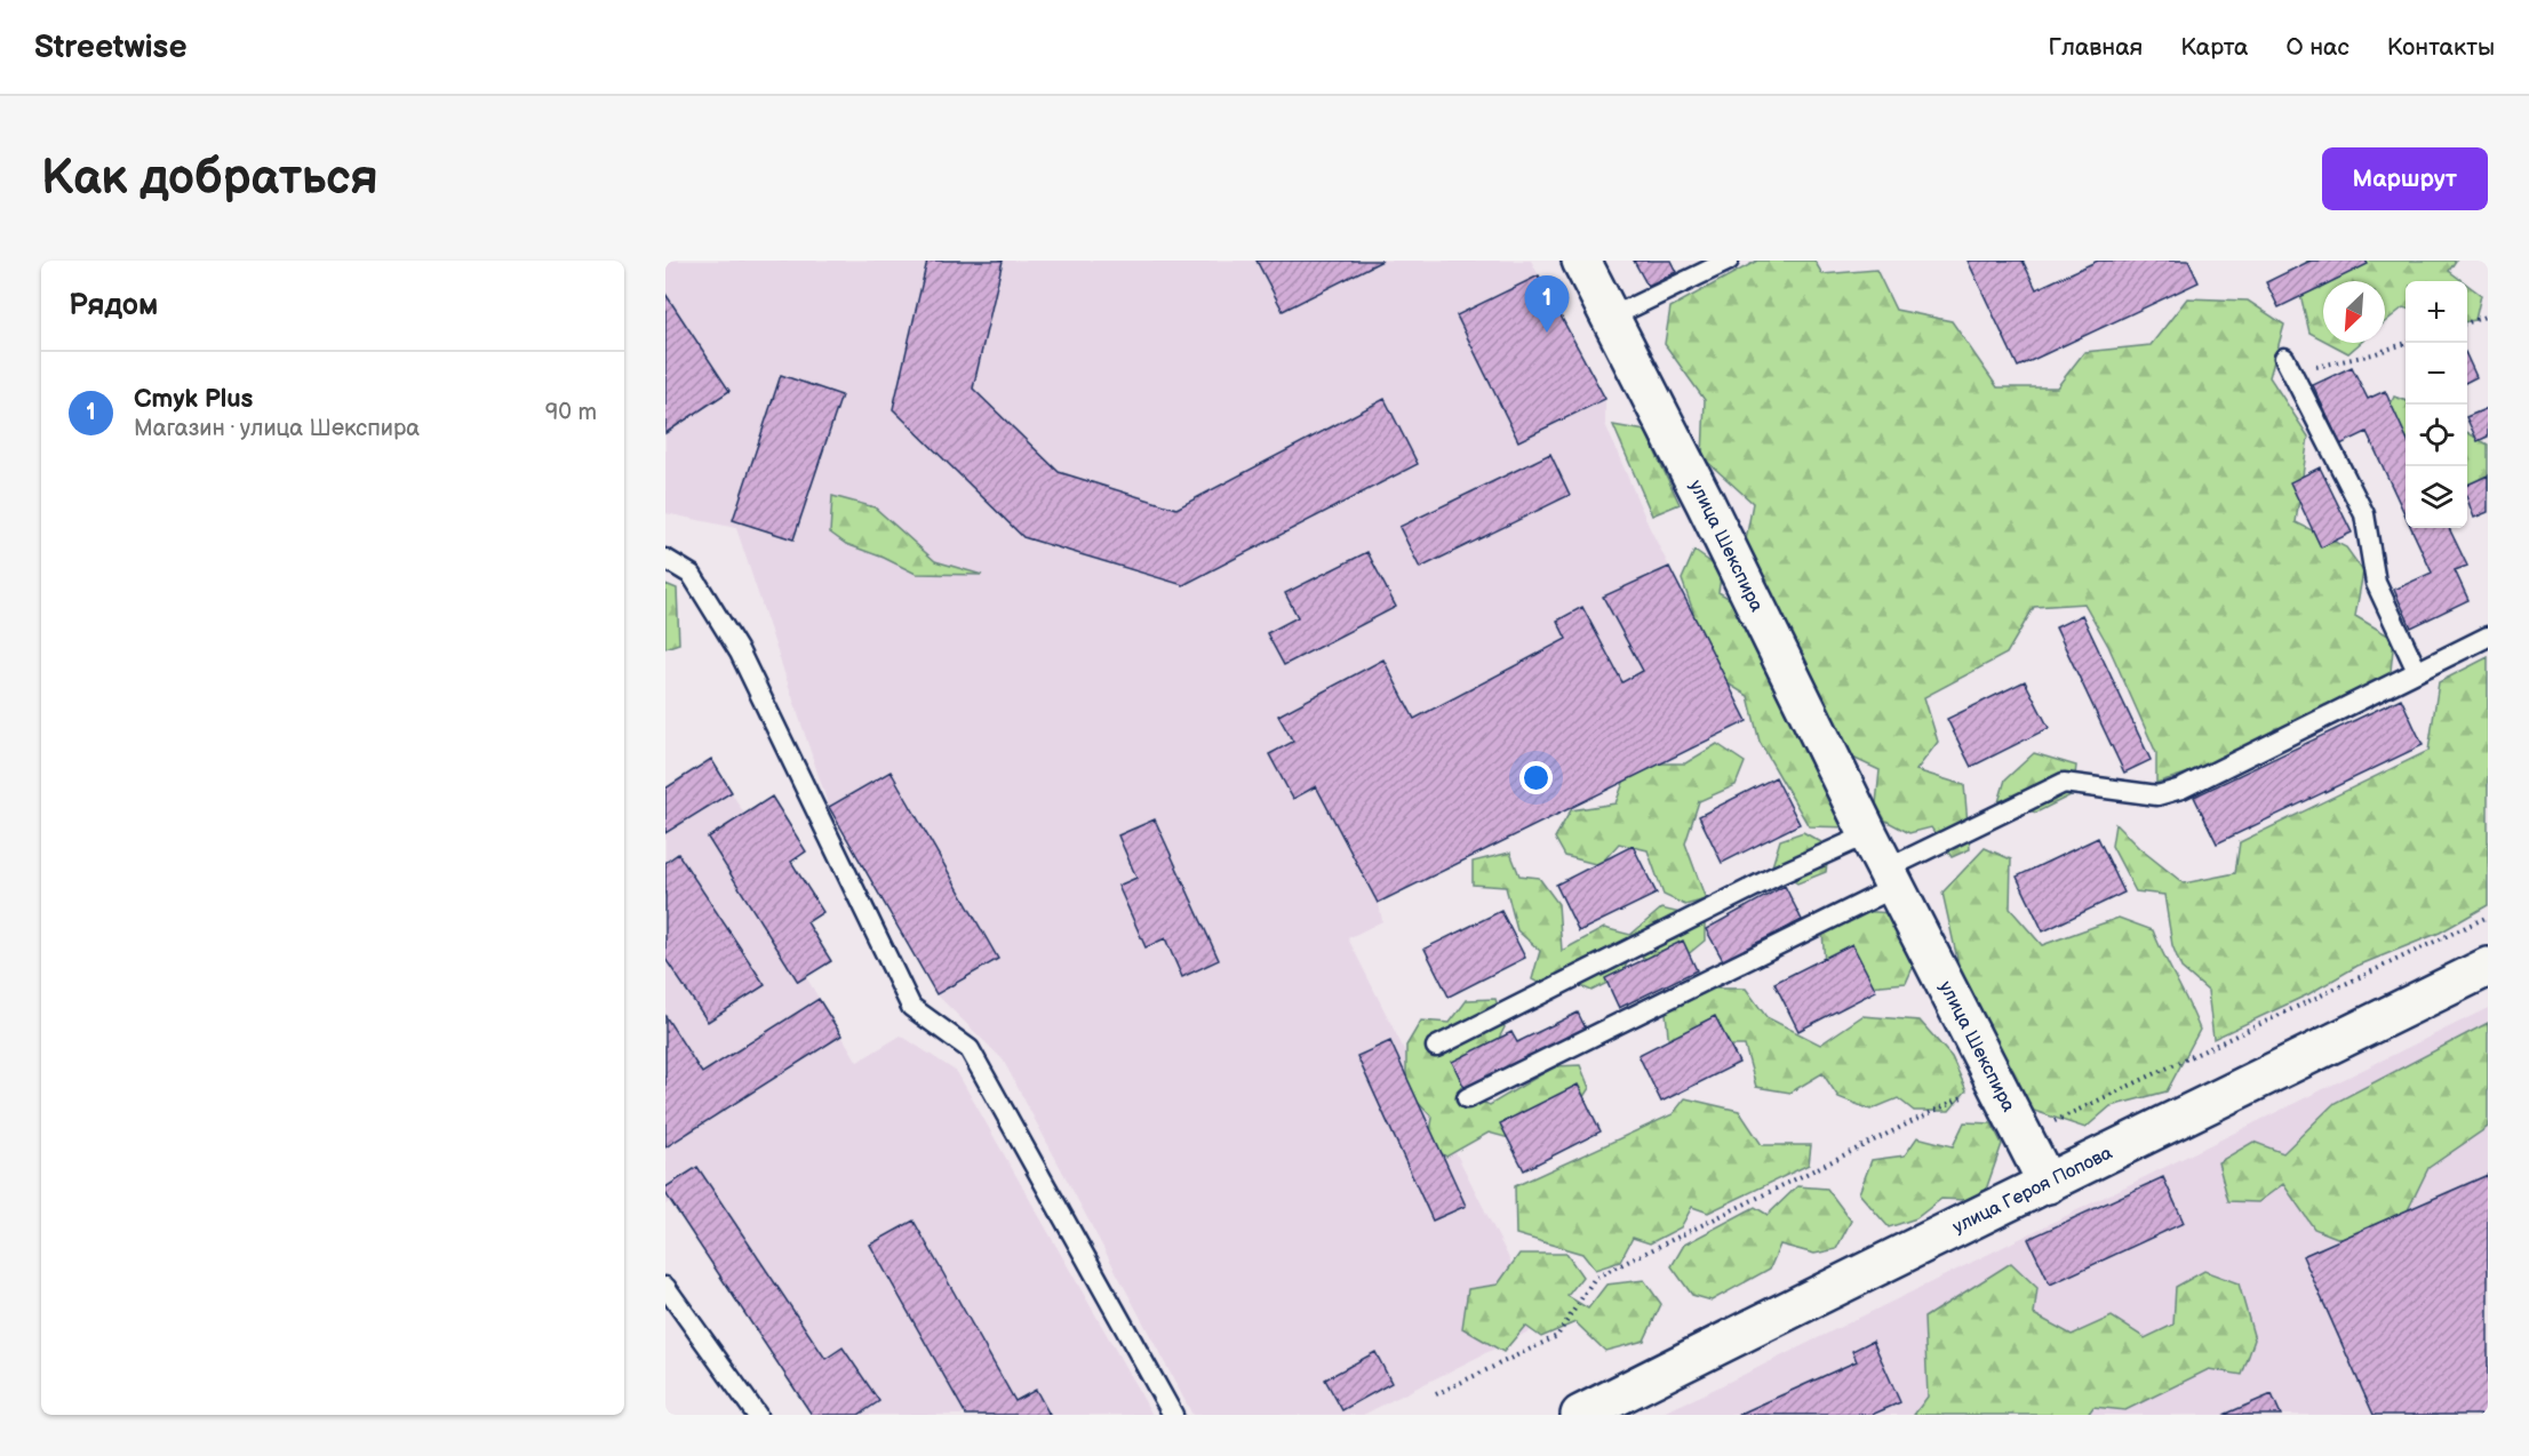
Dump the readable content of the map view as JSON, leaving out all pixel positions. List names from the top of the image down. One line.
{"streets":{"street":["улица Шекспира","улица Героя Попова"]},"crossings":[["улица Шекспира","улица Героя Попова"]],"north":"bottom left","page":{"header":"Streetwise","nav":["Главная","Карта","О нас","Контакты"],"buttons":"Маршрут","title":"Как добраться","heading":"Рядом","pins":"1","map_buttons":["+","−"],"list":[{"mark":"1","name":"Cmyk Plus","note":"Магазин · улица Шекспира","value":"90 m"}]}}
